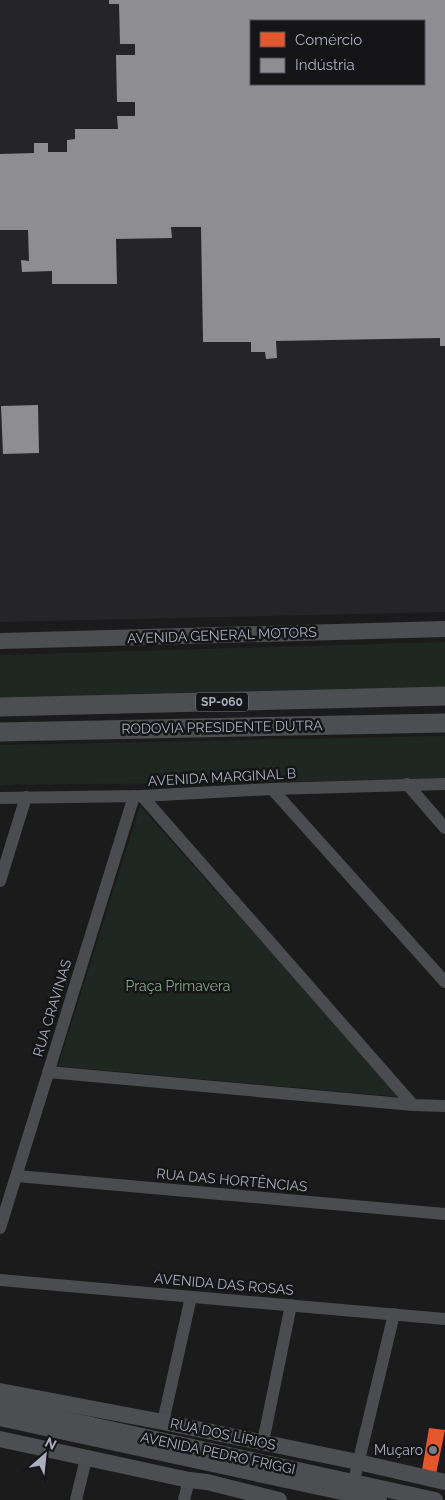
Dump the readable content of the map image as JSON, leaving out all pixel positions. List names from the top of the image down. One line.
{"streets":{"highway":["SP-060","RODOVIA PRESIDENTE DUTRA"],"main road":["AVENIDA GENERAL MOTORS","RUA DOS LÍRIOS","AVENIDA PEDRO FRIGGI"],"street":["AVENIDA MARGINAL B","RUA CRAVINAS","RUA DAS HORTÊNCIAS","AVENIDA DAS ROSAS"]},"crossings":[["AVENIDA MARGINAL B","RUA CRAVINAS"],["RUA CRAVINAS","RUA DAS HORTÊNCIAS"]],"parks":["Praça Primavera"],"places":["Muçaro"],"legend":["Comércio","Indústria"],"north":"top right"}
